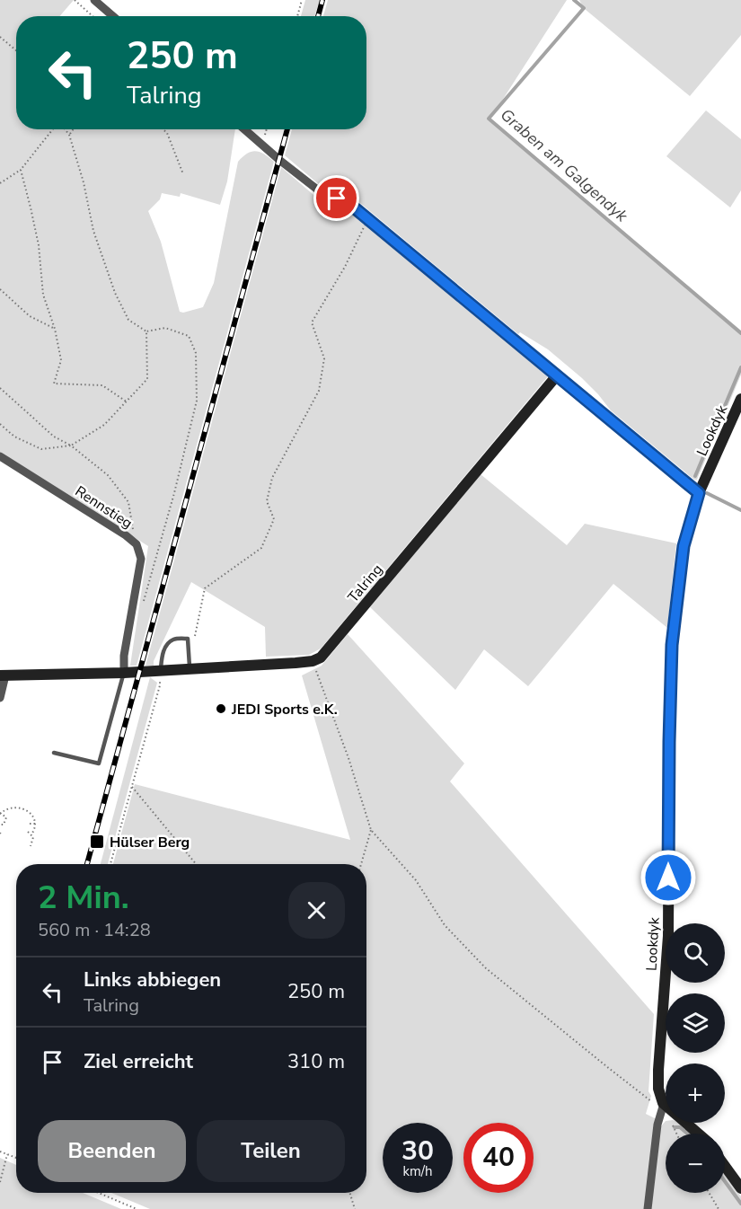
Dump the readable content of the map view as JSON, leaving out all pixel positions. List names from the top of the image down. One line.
{"streets":{"street":["Lookdyk","Rennstieg","Talring"]},"water":["Graben am Galgendyk"],"places":{"other":["JEDI Sports e.K."],"transit":["Hülser Berg"]},"page":{"turn":["250 m","Talring"],"heading":["2 Min.","560 m · 14:28"],"map_buttons":["+","−"],"list":[{"name":"Links abbiegen","note":"Talring","value":"250 m"},{"name":"Ziel erreicht","value":"310 m"}],"buttons":["Beenden","Teilen"],"speed":"30 km/h","limit":"40"}}
